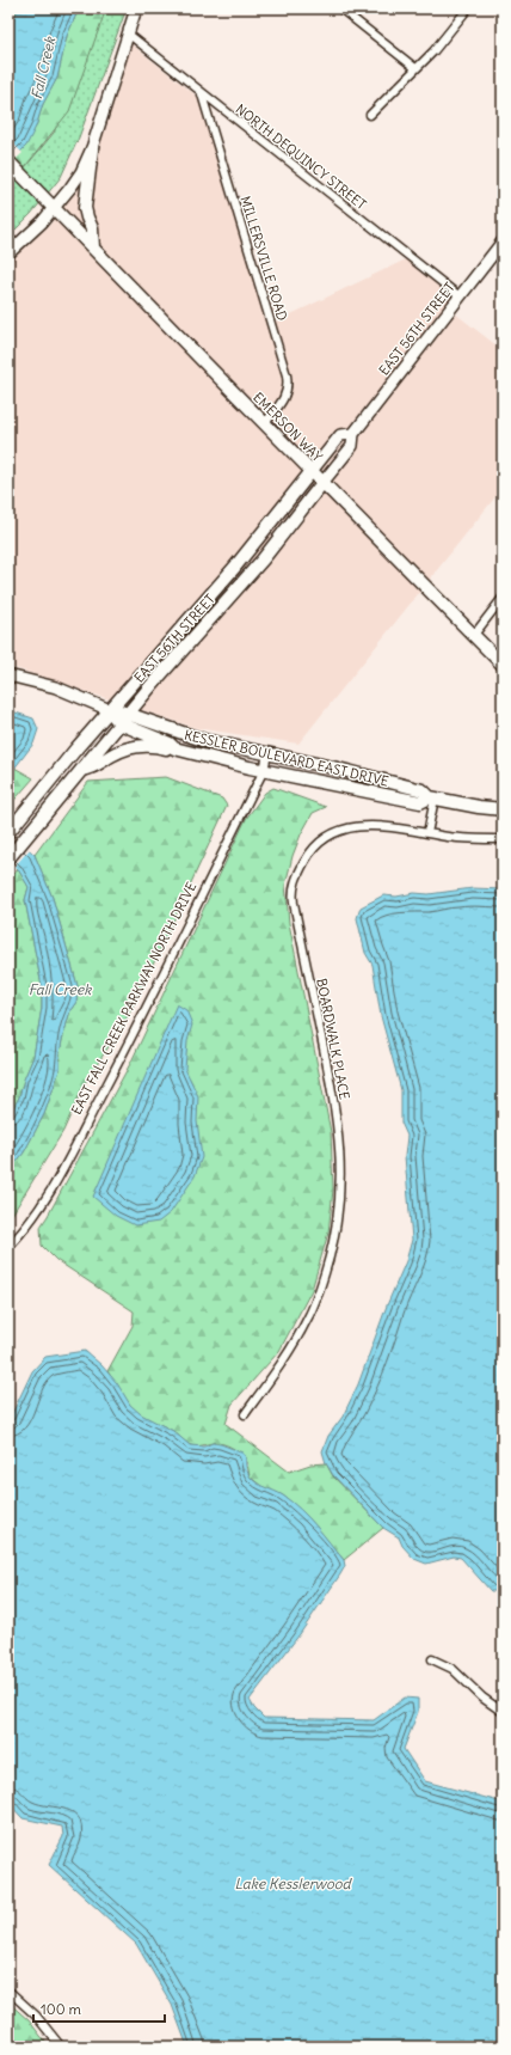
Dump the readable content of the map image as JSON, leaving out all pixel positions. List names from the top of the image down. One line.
{"streets":{"main road":["EAST 56TH STREET","EMERSON WAY","KESSLER BOULEVARD EAST DRIVE"],"street":["NORTH DEQUINCY STREET","MILLERSVILLE ROAD","EAST FALL CREEK PARKWAY NORTH DRIVE","BOARDWALK PLACE"]},"crossings":[["NORTH DEQUINCY STREET","MILLERSVILLE ROAD"],["NORTH DEQUINCY STREET","EAST 56TH STREET"],["MILLERSVILLE ROAD","EMERSON WAY"],["EAST 56TH STREET","EMERSON WAY"],["EAST 56TH STREET","KESSLER BOULEVARD EAST DRIVE"],["KESSLER BOULEVARD EAST DRIVE","EAST FALL CREEK PARKWAY NORTH DRIVE"]],"water":["Fall Creek","Lake Kesslerwood"],"scale_bar":"100 m"}
